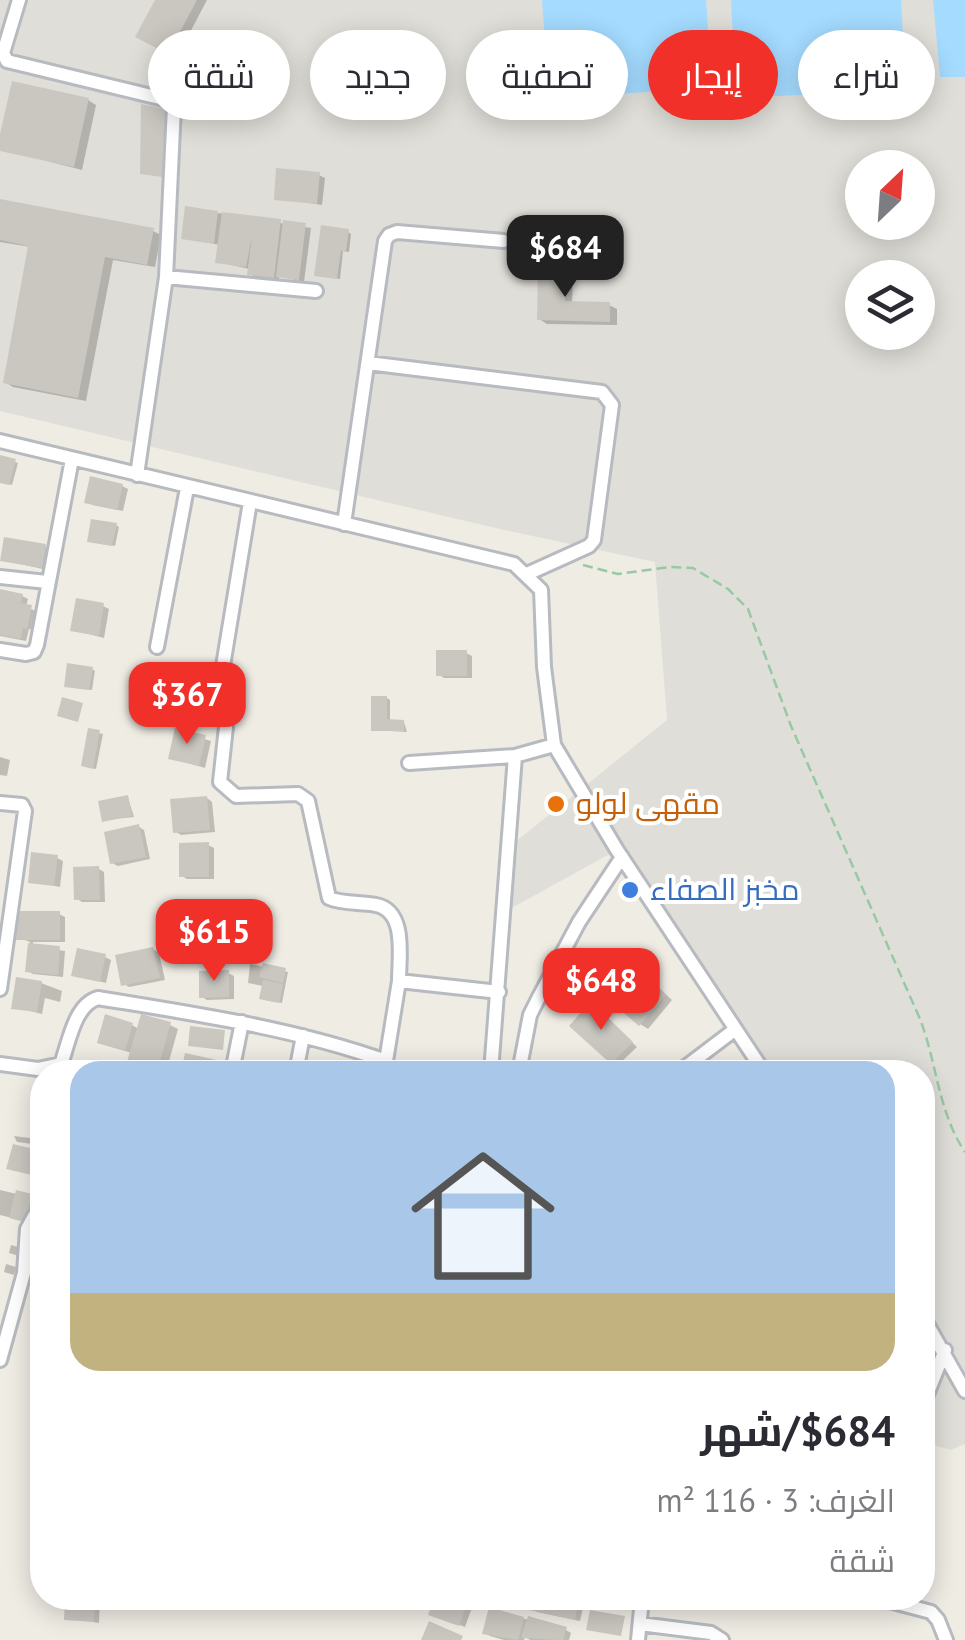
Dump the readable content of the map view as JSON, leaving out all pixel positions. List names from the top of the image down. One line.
{"places":["مقهى لولو","مخبز الصفاء"],"north":"top right","page":{"chip":["شراء","إيجار","تصفية","جديد","شقة"],"price":["$684","$367","$615","$648"],"list":[{"name":"$684/شهر","note":"الغرف: 3 · 116 m² · شقة"}]}}
